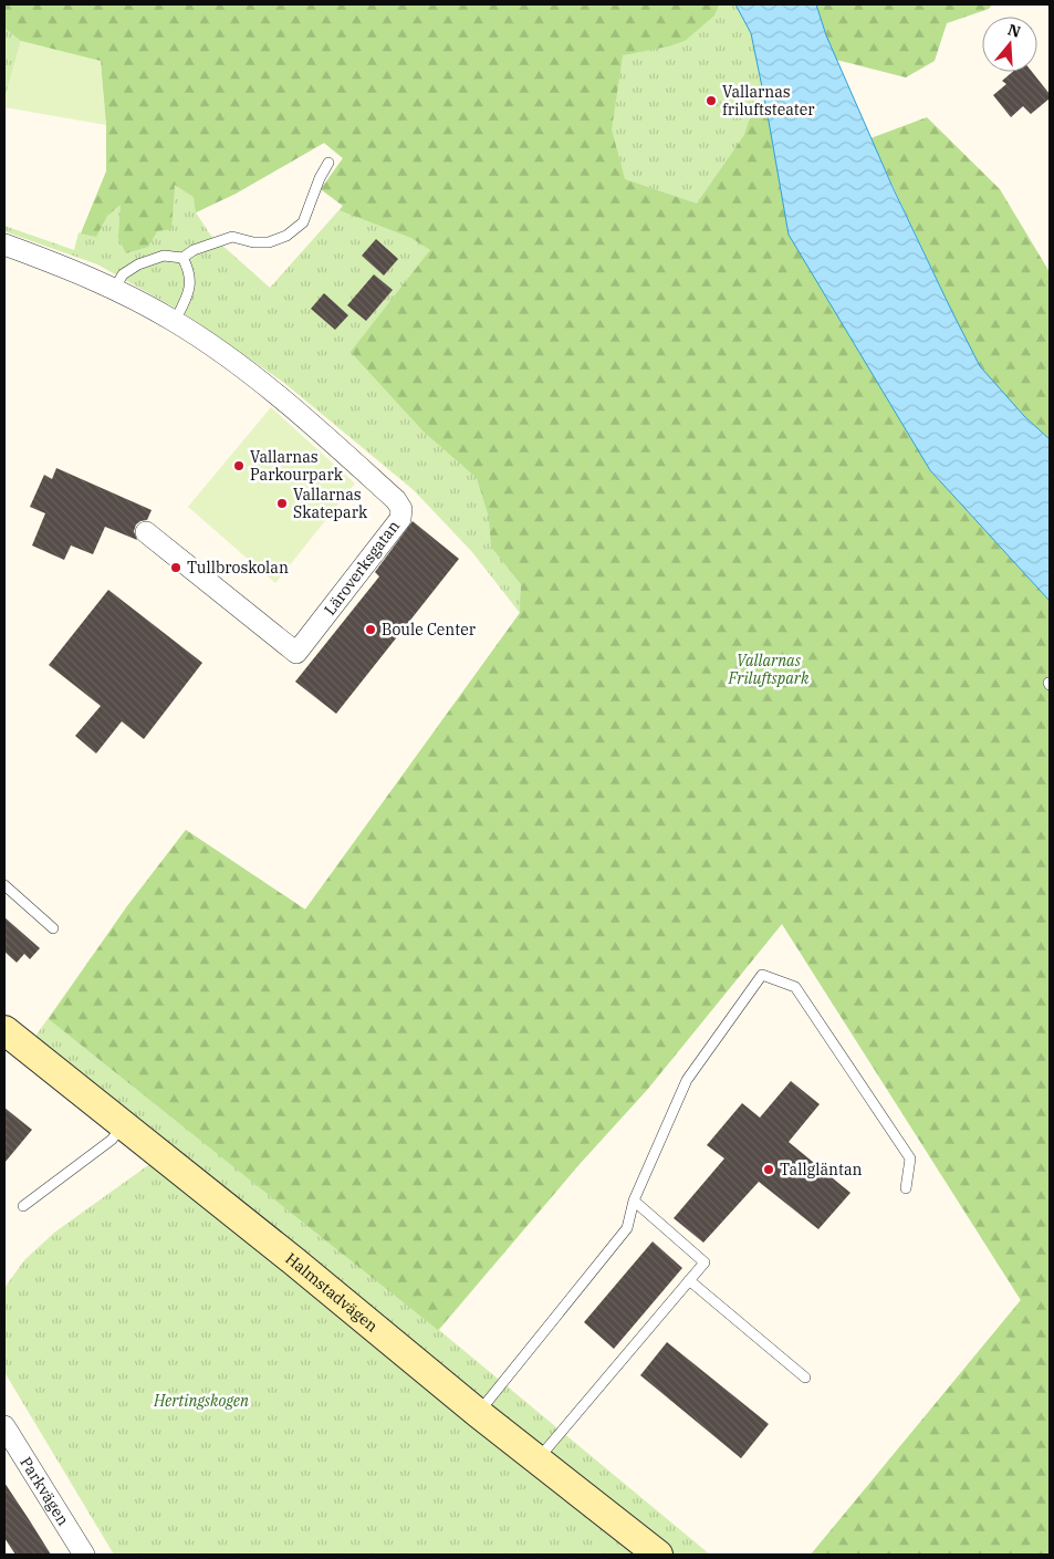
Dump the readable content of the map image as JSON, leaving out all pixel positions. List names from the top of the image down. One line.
{"streets":{"main road":["Halmstadvägen"],"street":["Läroverksgatan","Parkvägen"]},"parks":["Vallarnas Friluftspark","Hertingskogen"],"places":["Vallarnas friluftsteater","Vallarnas Parkourpark","Vallarnas Skatepark","Tullbroskolan","Boule Center","Tallgläntan"],"north":"top"}
